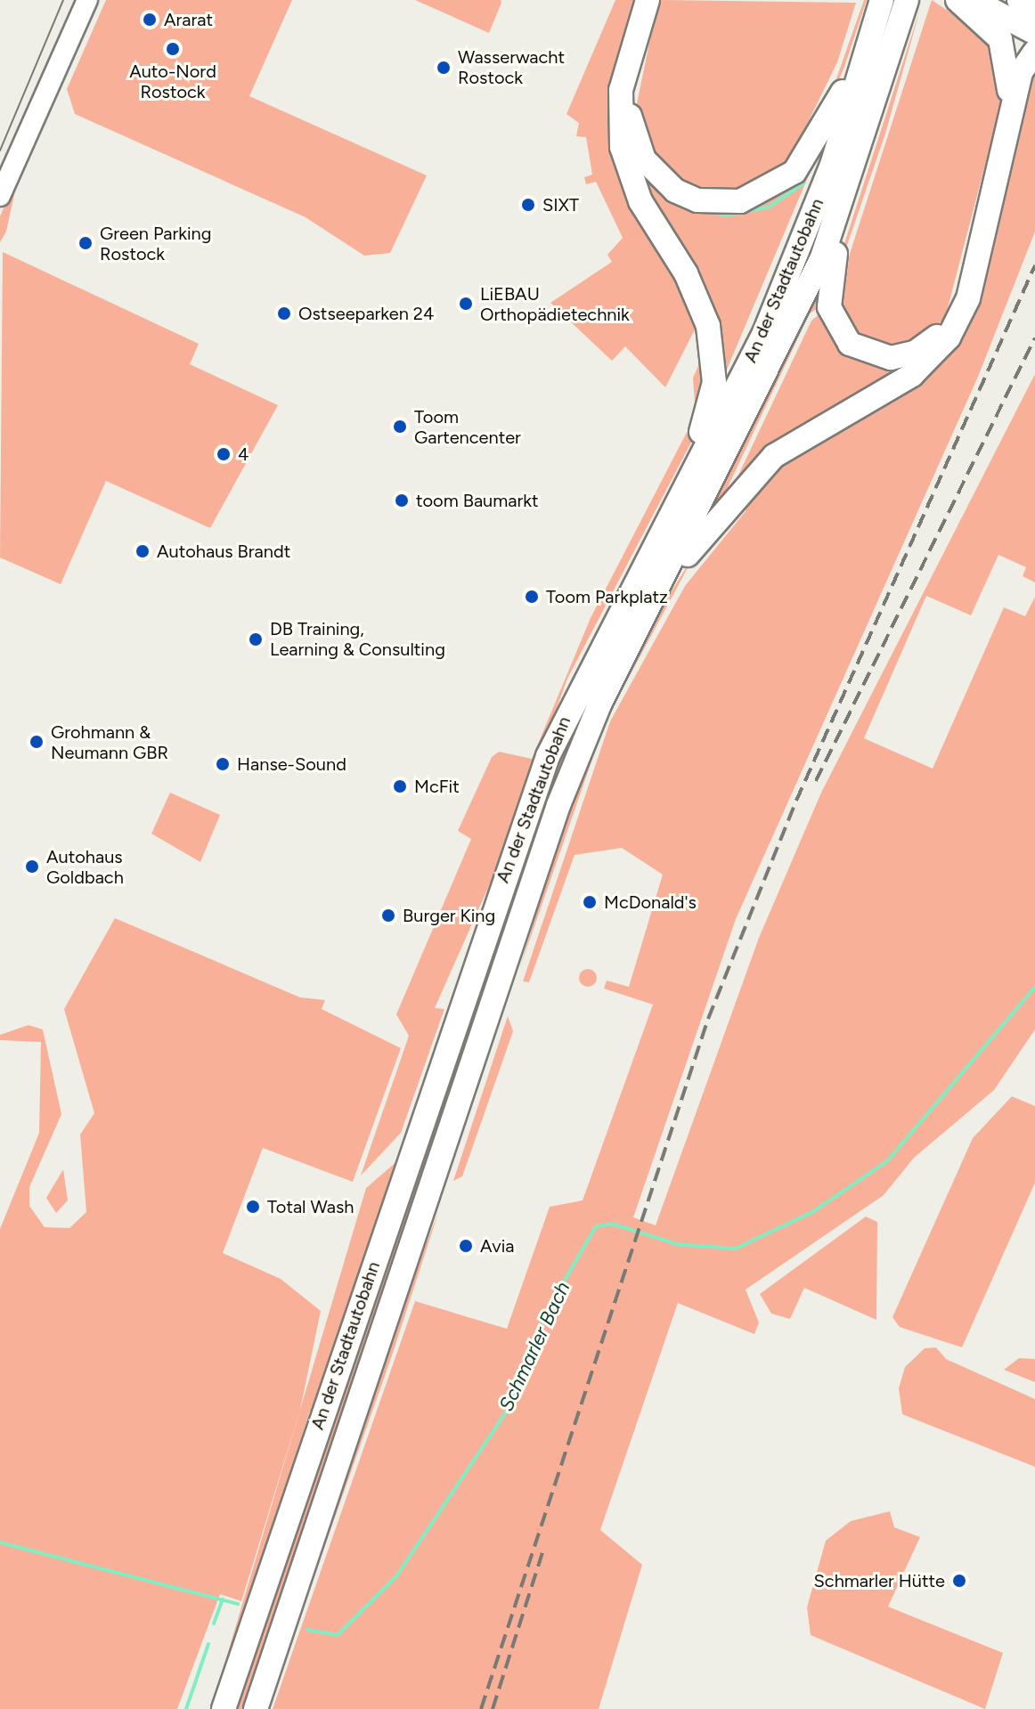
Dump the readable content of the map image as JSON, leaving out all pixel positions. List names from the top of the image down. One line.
{"streets":{"highway":["An der Stadtautobahn"]},"water":["Schmarler Bach"],"places":["Ararat","Auto-Nord Rostock","Wasserwacht Rostock","SIXT","Green Parking Rostock","LiEBAU Orthopädietechnik","Ostseeparken 24","Toom Gartencenter","4","toom Baumarkt","Autohaus Brandt","Toom Parkplatz","DB Training, Learning & Consulting","Grohmann & Neumann GBR","Hanse-Sound","McFit","Autohaus Goldbach","McDonald's","Burger King","Total Wash","Avia","Schmarler Hütte"]}
